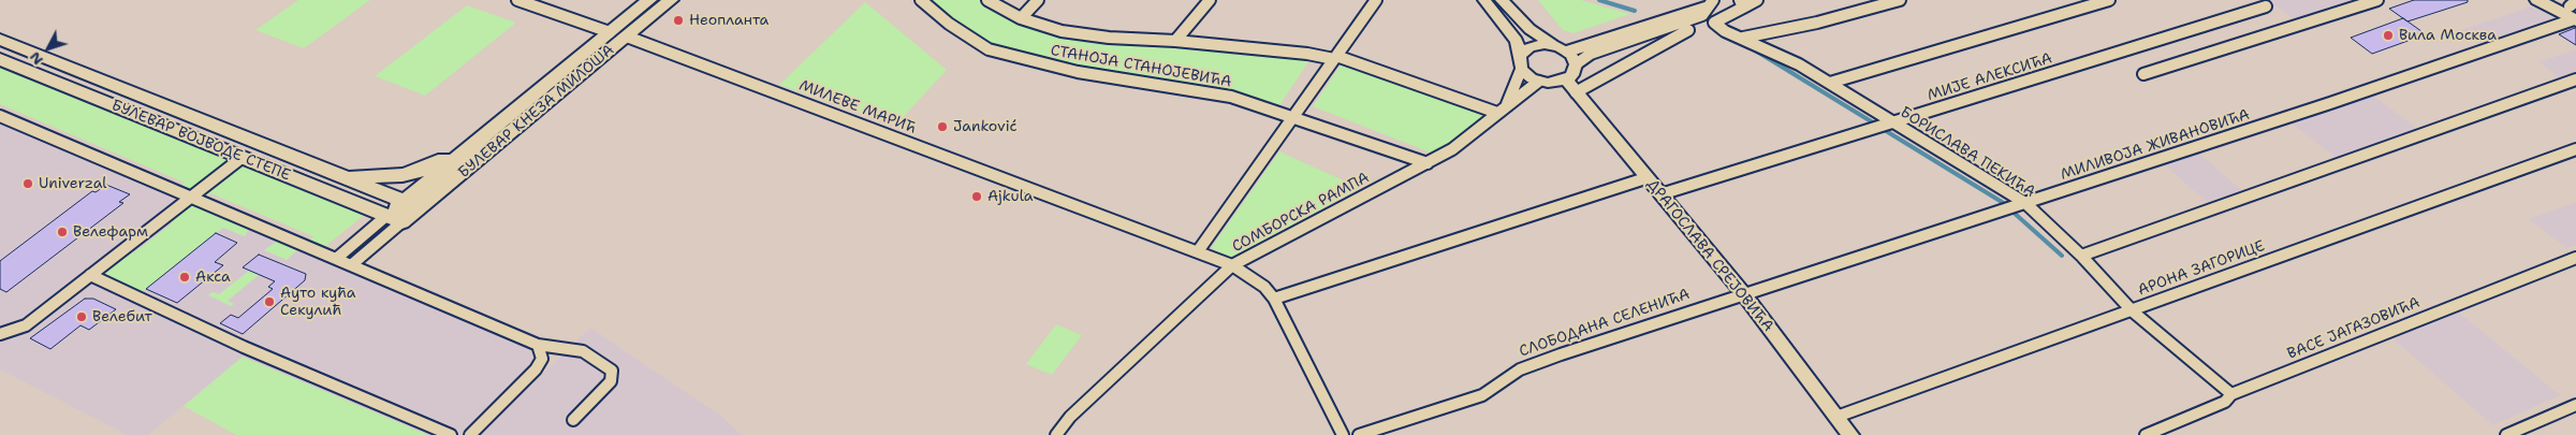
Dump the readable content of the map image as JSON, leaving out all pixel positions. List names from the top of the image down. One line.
{"streets":{"main road":["БУЛЕВАР КНЕЗА МИЛОША","БУЛЕВАР ВОЈВОДЕ СТЕПЕ"],"street":["СТАНОЈА СТАНОЈЕВИЋА","МИЈЕ АЛЕКСИЋА","МИЛЕВЕ МАРИЋ","МИЛИВОЈА ЖИВАНОВИЋА","БОРИСЛАВА ПЕКИЋА","СОМБОРСКА РАМПА","ДРАГОСЛАВА СРЕЈОВИЋА","АРОНА ЗАГОРИЦЕ","СЛОБОДАНА СЕЛЕНИЋА","ВАСЕ ЈАГАЗОВИЋА"]},"crossings":[["СТАНОЈА СТАНОЈЕВИЋА","СОМБОРСКА РАМПА"],["МИЈЕ АЛЕКСИЋА","БОРИСЛАВА ПЕКИЋА"],["МИЈЕ АЛЕКСИЋА","ДРАГОСЛАВА СРЕЈОВИЋА"],["МИЛЕВЕ МАРИЋ","БУЛЕВАР КНЕЗА МИЛОША"],["МИЛЕВЕ МАРИЋ","СОМБОРСКА РАМПА"],["БУЛЕВАР КНЕЗА МИЛОША","БУЛЕВАР ВОЈВОДЕ СТЕПЕ"],["МИЛИВОЈА ЖИВАНОВИЋА","БОРИСЛАВА ПЕКИЋА"],["МИЛИВОЈА ЖИВАНОВИЋА","ДРАГОСЛАВА СРЕЈОВИЋА"],["МИЛИВОЈА ЖИВАНОВИЋА","СЛОБОДАНА СЕЛЕНИЋА"],["БОРИСЛАВА ПЕКИЋА","АРОНА ЗАГОРИЦЕ"],["БОРИСЛАВА ПЕКИЋА","ВАСЕ ЈАГАЗОВИЋА"],["СОМБОРСКА РАМПА","ДРАГОСЛАВА СРЕЈОВИЋА"],["ДРАГОСЛАВА СРЕЈОВИЋА","АРОНА ЗАГОРИЦЕ"],["ДРАГОСЛАВА СРЕЈОВИЋА","СЛОБОДАНА СЕЛЕНИЋА"]],"places":["Неопланта","Вила Москва","Janković","Univerzal","Ajkula","Велефарм","Акса","Ауто кућа Секулић","Велебит"],"north":"bottom left"}
